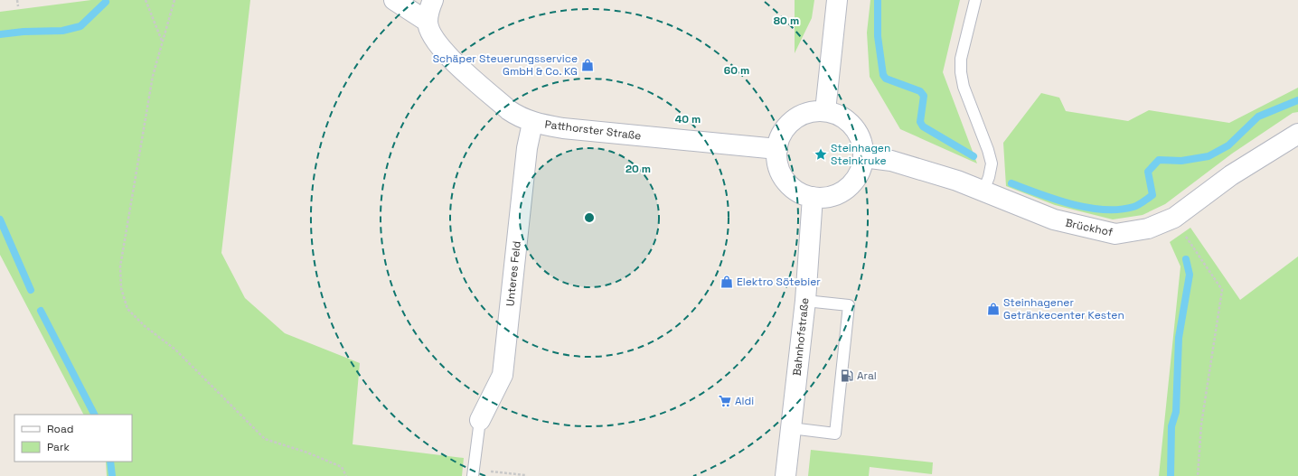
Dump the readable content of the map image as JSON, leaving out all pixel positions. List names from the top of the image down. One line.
{"streets":{"street":["Patthorster Straße","Brückhof","Unteres Feld","Bahnhofstraße"]},"crossings":[["Patthorster Straße","Brückhof"],["Patthorster Straße","Unteres Feld"],["Patthorster Straße","Bahnhofstraße"],["Brückhof","Bahnhofstraße"]],"places":{"shop":["Schäper Steuerungsservice GmbH & Co. KG","Elektro Sötebier","Steinhagener Getränkecenter Kesten"],"place":["Steinhagen Steinkruke"],"fuel station":["Aral"],"supermarket":["Aldi"]},"legend":["Road","Park"],"rings":["80 m","60 m","40 m","20 m"]}
